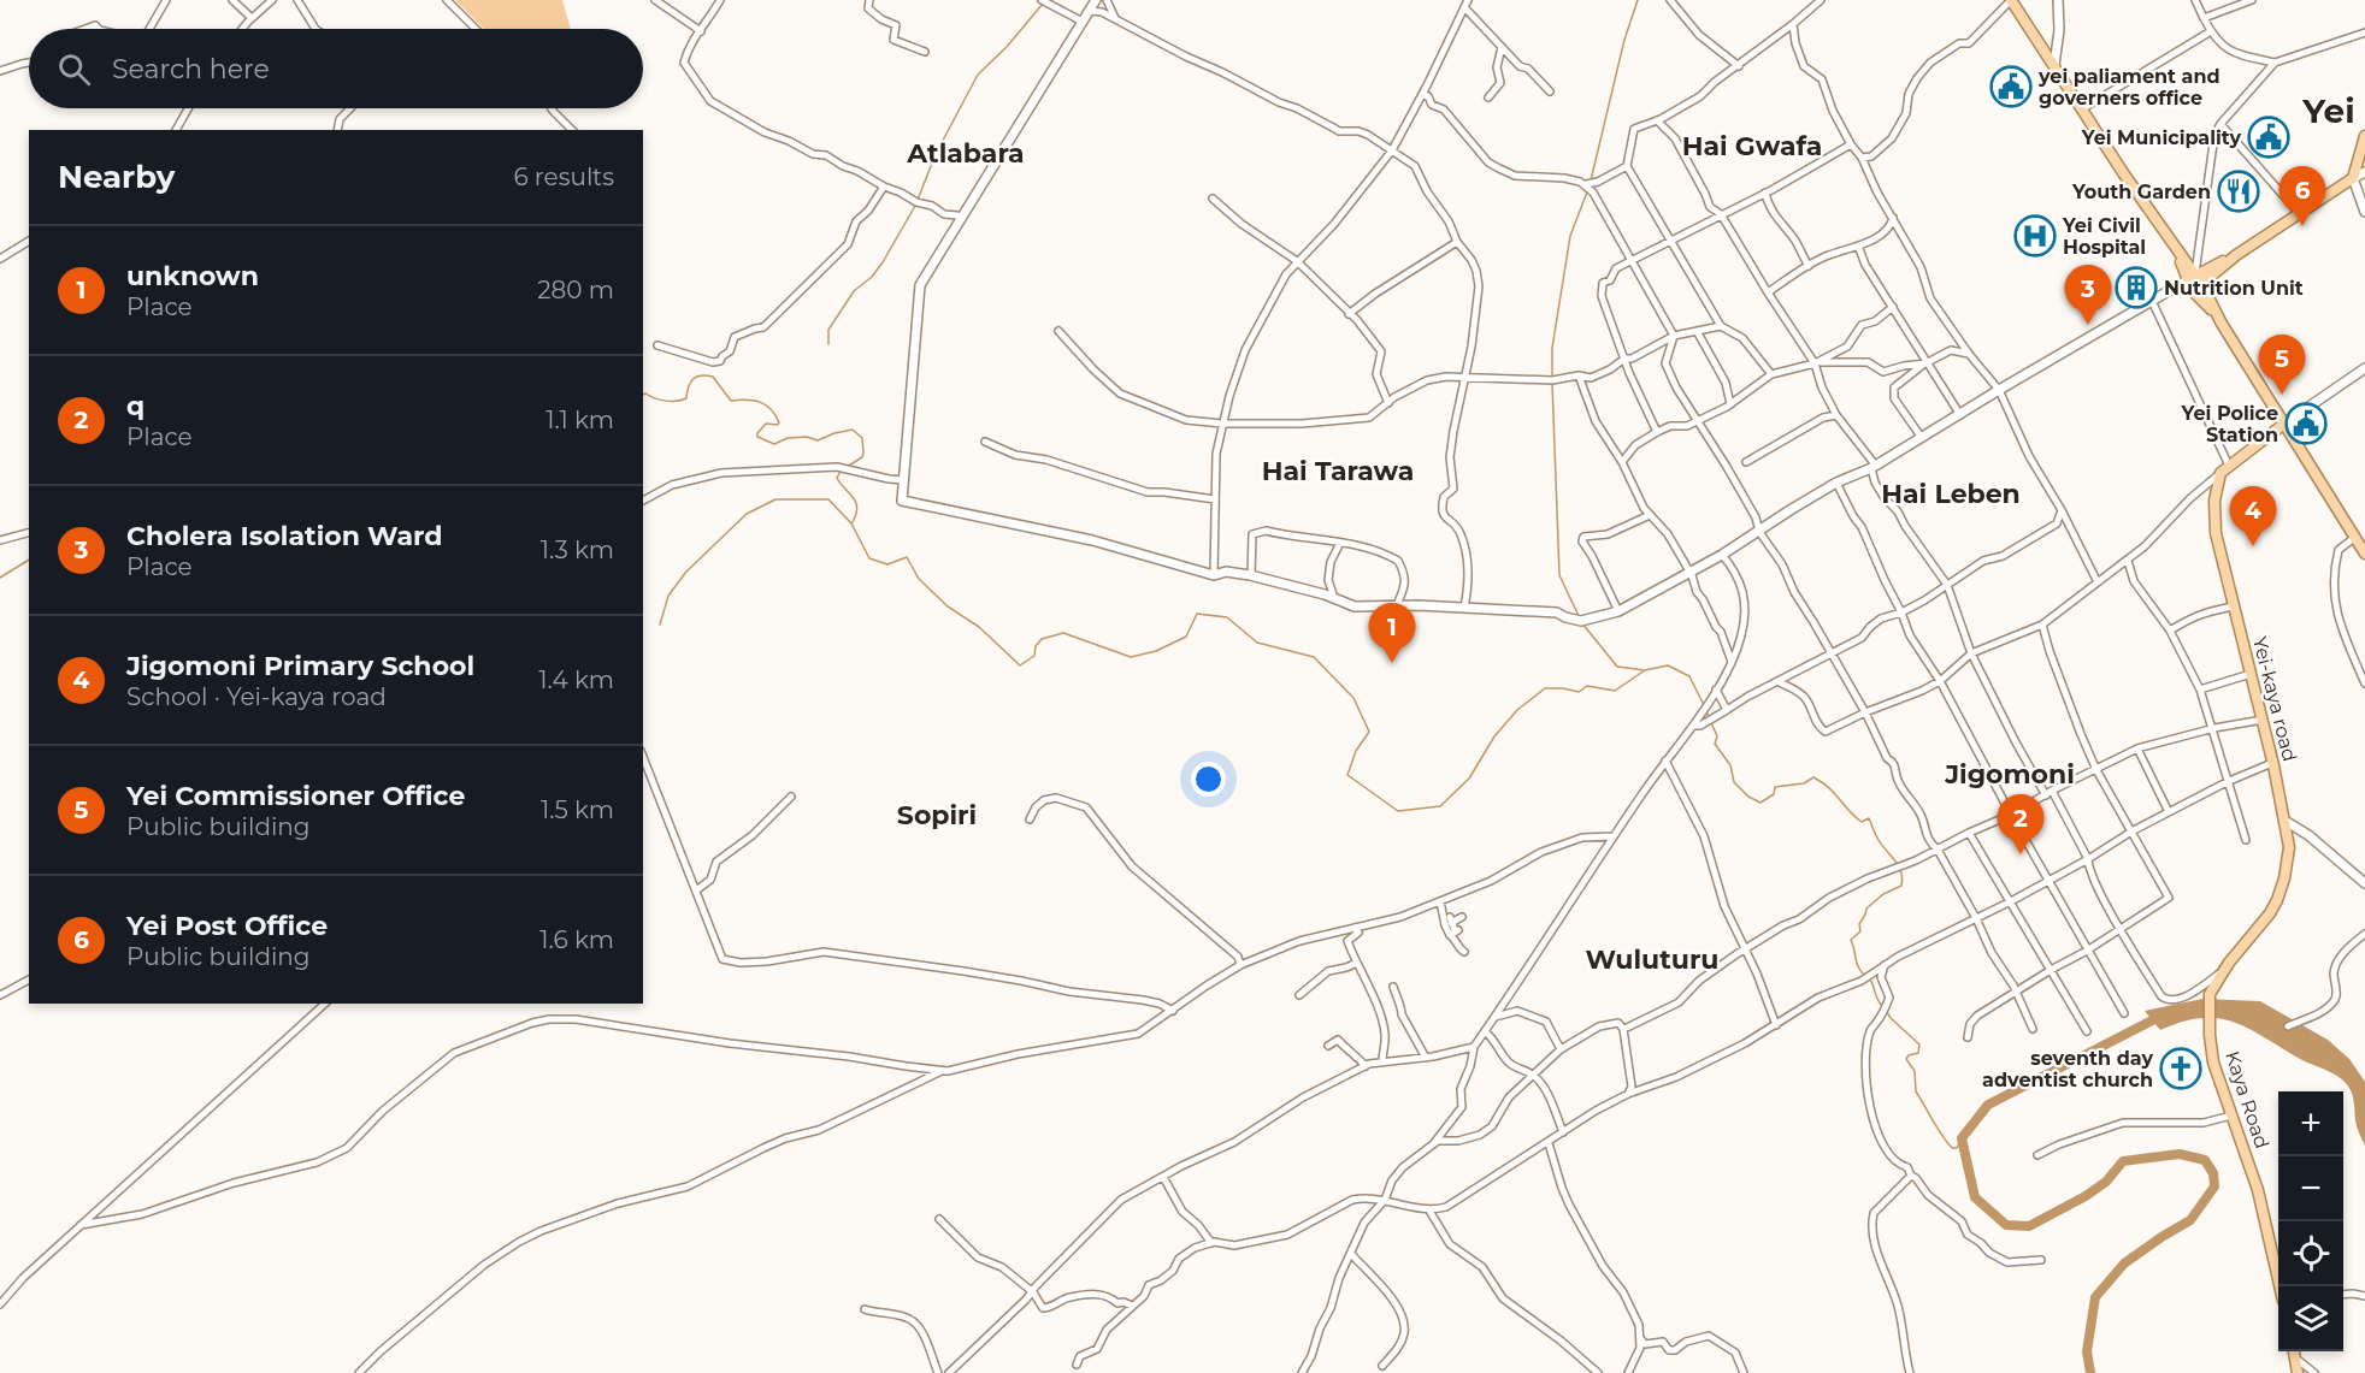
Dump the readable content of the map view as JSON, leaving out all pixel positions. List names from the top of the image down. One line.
{"streets":{"main road":["Yei-kaya road","Kaya Road"]},"crossings":[["Yei-kaya road","Kaya Road"]],"districts":["Yei","Hai Gwafa","Atlabara","Hai Tarawa","Hai Leben","Jigomoni","Sopiri","Wuluturu"],"places":{"public building":["yei paliament and governers office","Yei Municipality","Yei Police Station"],"restaurant":["Youth Garden"],"hospital":["Yei Civil Hospital"],"building":["Nutrition Unit"],"church":["seventh day adventist church"]},"page":{"search":"Search here","heading":["Nearby","6 results"],"pins":["6","3","5","4","1","2"],"list":[{"mark":"1","name":"unknown","note":"Place","value":"280 m"},{"mark":"2","name":"q","note":"Place","value":"1.1 km"},{"mark":"3","name":"Cholera Isolation Ward","note":"Place","value":"1.3 km"},{"mark":"4","name":"Jigomoni Primary School","note":"School · Yei-kaya road","value":"1.4 km"},{"mark":"5","name":"Yei Commissioner Office","note":"Public building","value":"1.5 km"},{"mark":"6","name":"Yei Post Office","note":"Public building","value":"1.6 km"}],"map_buttons":["+","−"]}}
